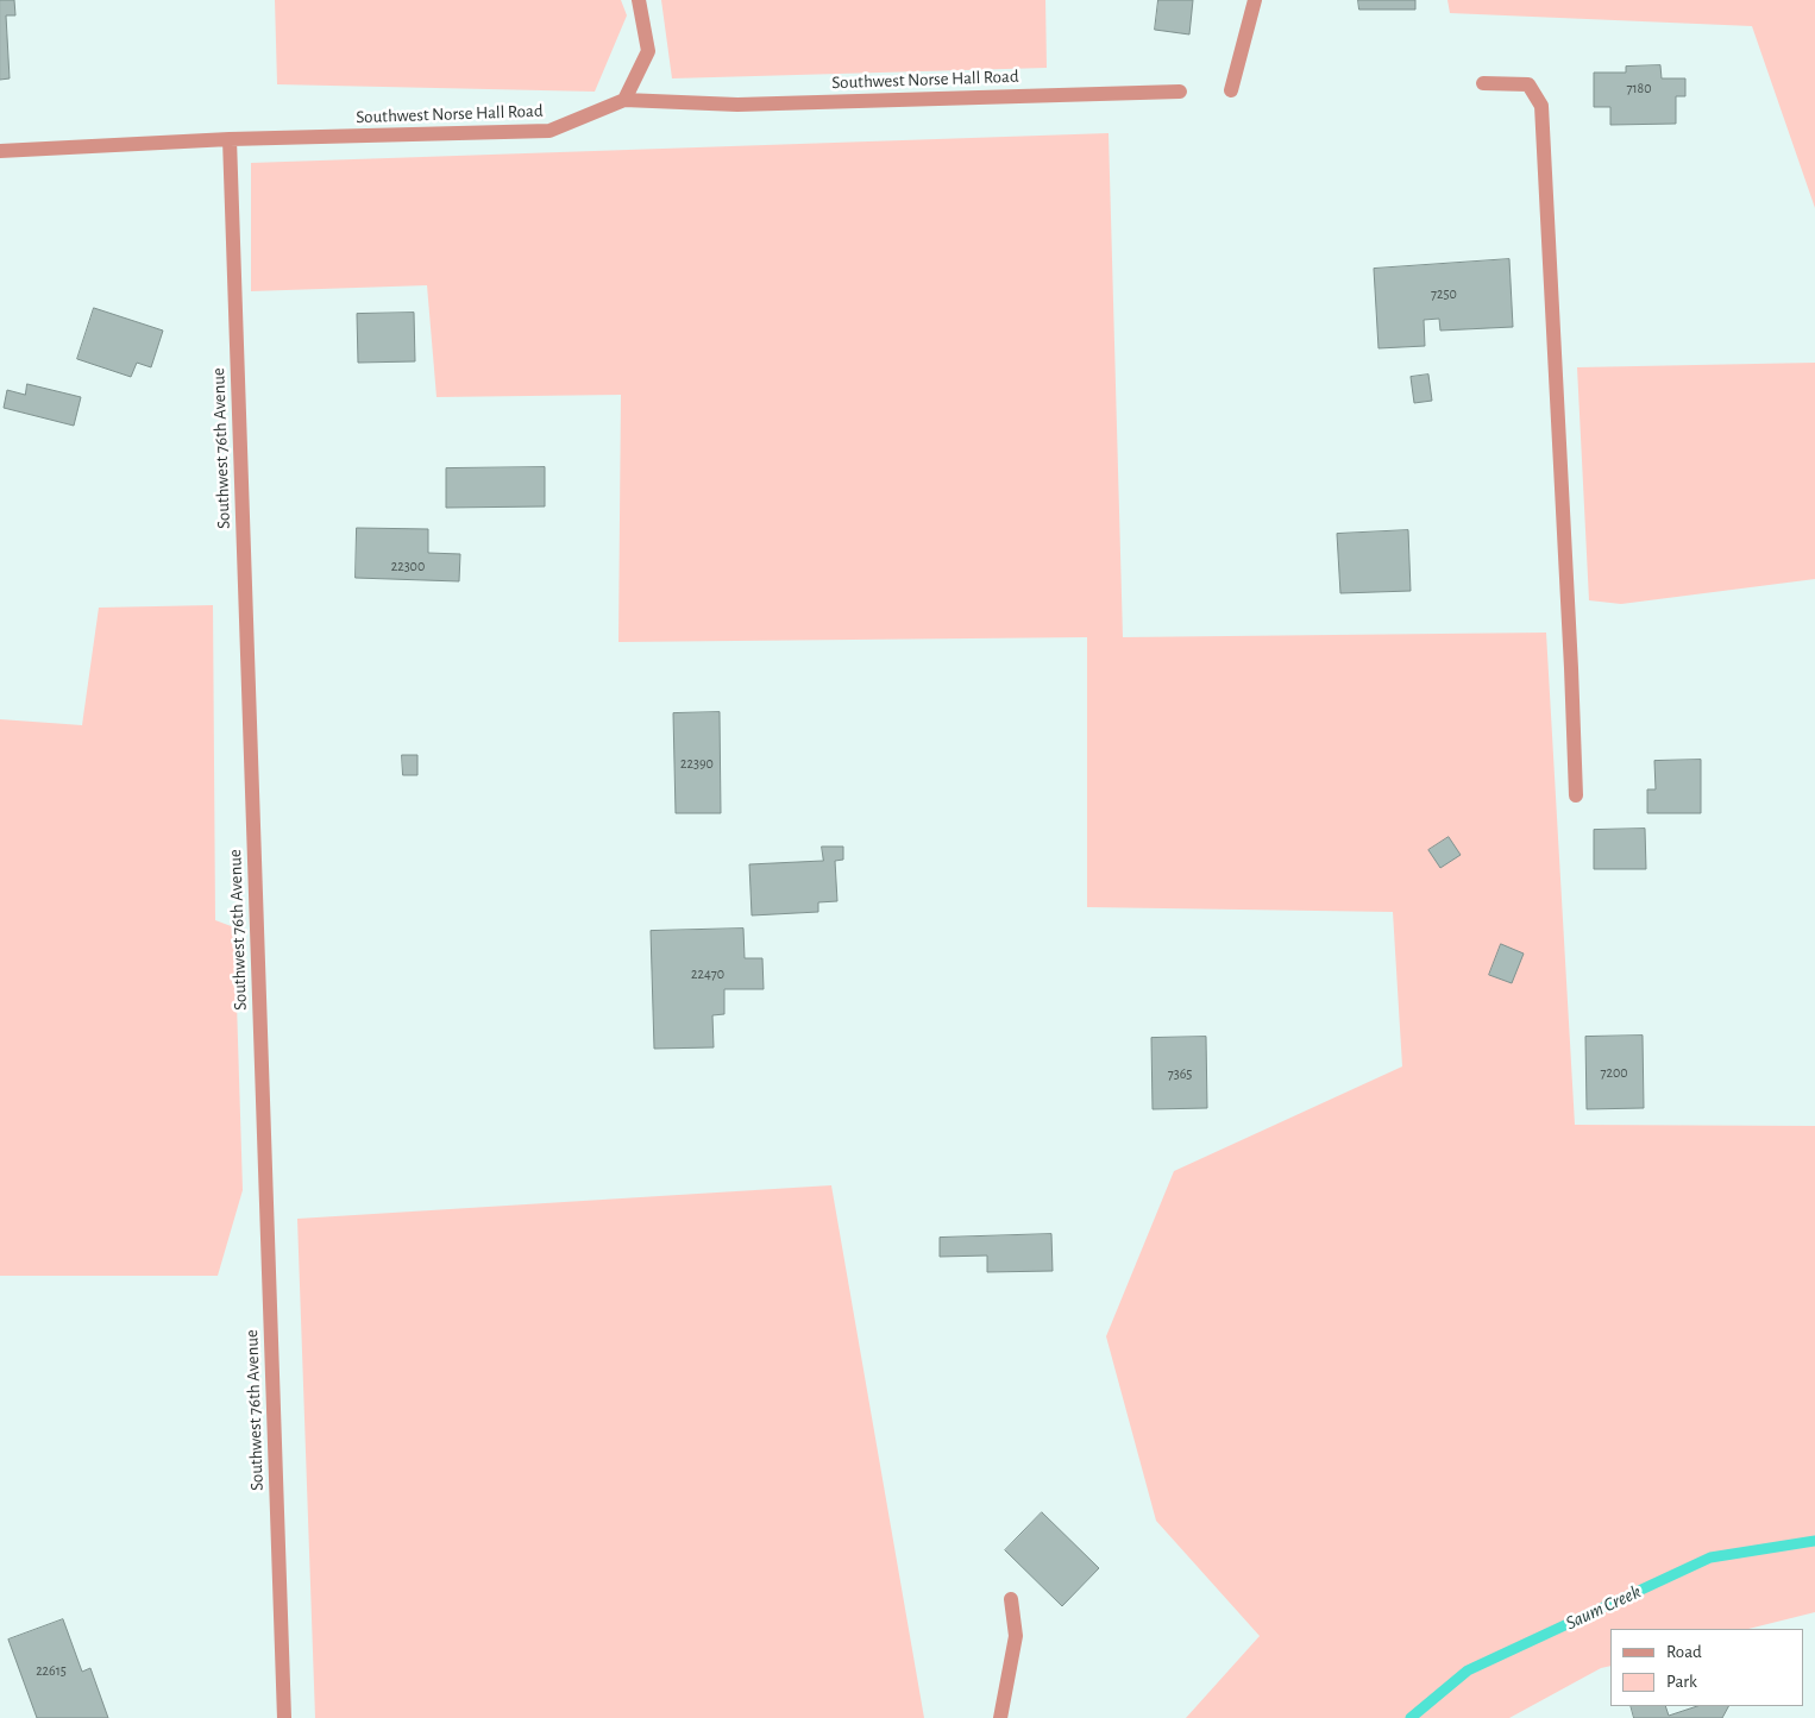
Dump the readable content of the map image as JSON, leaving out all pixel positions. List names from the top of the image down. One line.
{"streets":{"street":["Southwest Norse Hall Road","Southwest 76th Avenue"]},"crossings":[["Southwest Norse Hall Road","Southwest 76th Avenue"]],"water":["Saum Creek"],"house_numbers":["7180","7250","22300","22390","22470","7200","7365","22615"],"legend":["Road","Park"]}
